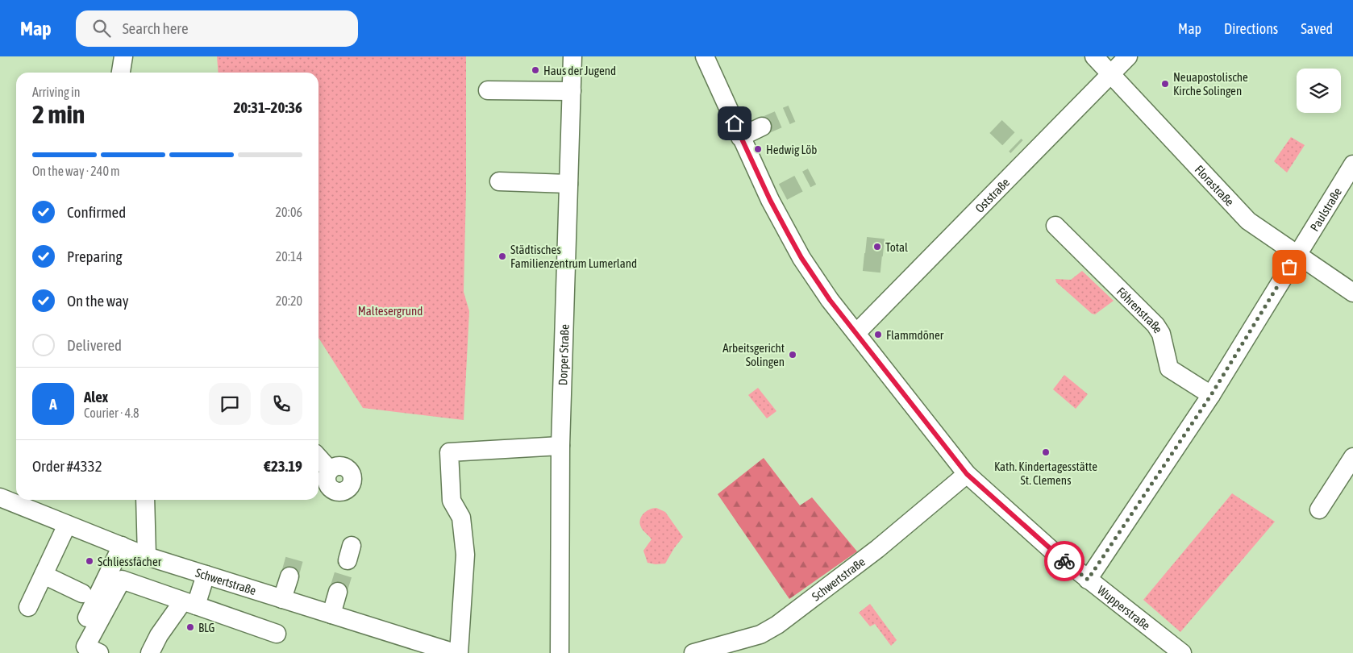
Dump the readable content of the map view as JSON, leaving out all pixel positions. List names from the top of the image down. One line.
{"streets":{"street":["Florastraße","Oststraße","Paulstraße","Föhrenstraße","Dorper Straße","Schwertstraße","Wupperstraße"]},"crossings":[["Florastraße","Oststraße"],["Florastraße","Paulstraße"],["Oststraße","Wupperstraße"],["Paulstraße","Föhrenstraße"],["Paulstraße","Wupperstraße"],["Schwertstraße","Wupperstraße"]],"parks":["Maltesergrund"],"places":["Haus der Jugend","Neuapostolische Kirche Solingen","Hedwig Löb","Total","Städtisches Familienzentrum Lumerland","Flammdöner","Arbeitsgericht Solingen","Kath. Kindertagesstätte St. Clemens","Schliessfächer","BLG"],"page":{"header":"Map","search":"Search here","nav":["Map","Directions","Saved"],"heading":["2 min","Arriving in","20:31–20:36"],"panel":["Alex","Courier · 4.8","Order #4332","€23.19"],"bar":"On the way · 240 m","list":[["Confirmed","20:06"],["Preparing","20:14"],["On the way","20:20"],"Delivered"],"round":"A"}}
